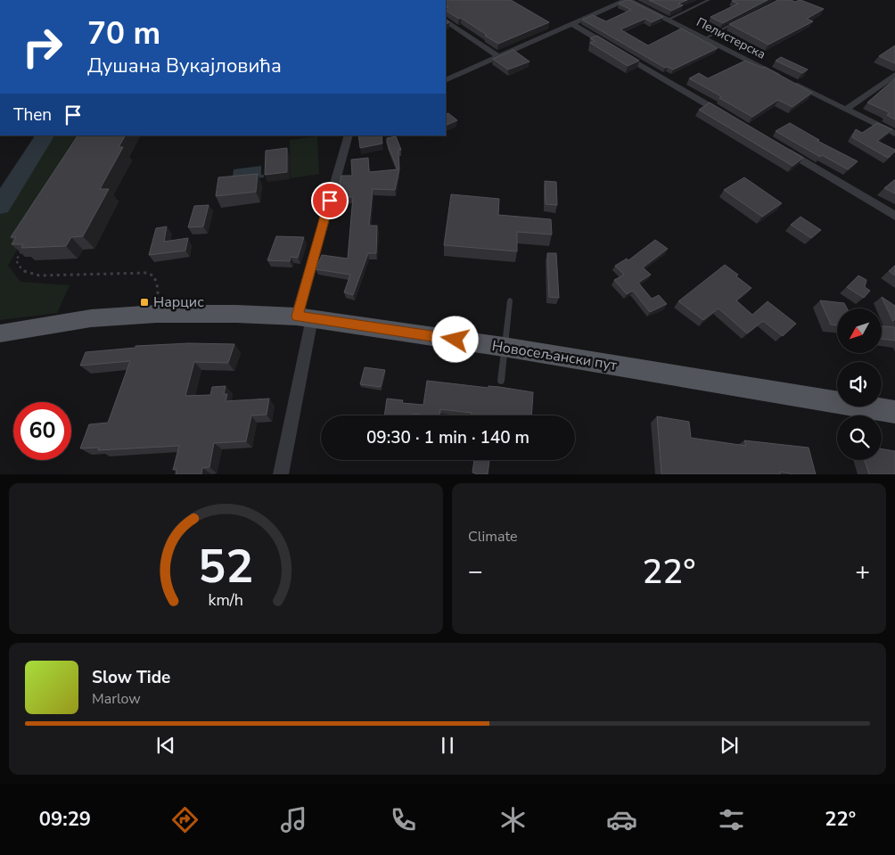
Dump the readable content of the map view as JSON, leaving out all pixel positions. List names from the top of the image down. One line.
{"streets":{"main road":["Новосељански пут"],"street":["Пелистерска"]},"places":{"transit":["Нарцис"]},"north":"bottom left","page":{"turn":["70 m","Душана Вукајловића"],"then":"Then","limit":"60","trip":"09:30 · 1 min · 140 m","tile":"Climate","heat":["−","22°","+"],"song":["Slow Tide","Marlow"],"tabs":["09:29","22°"],"gauge":["52","km/h"]}}
